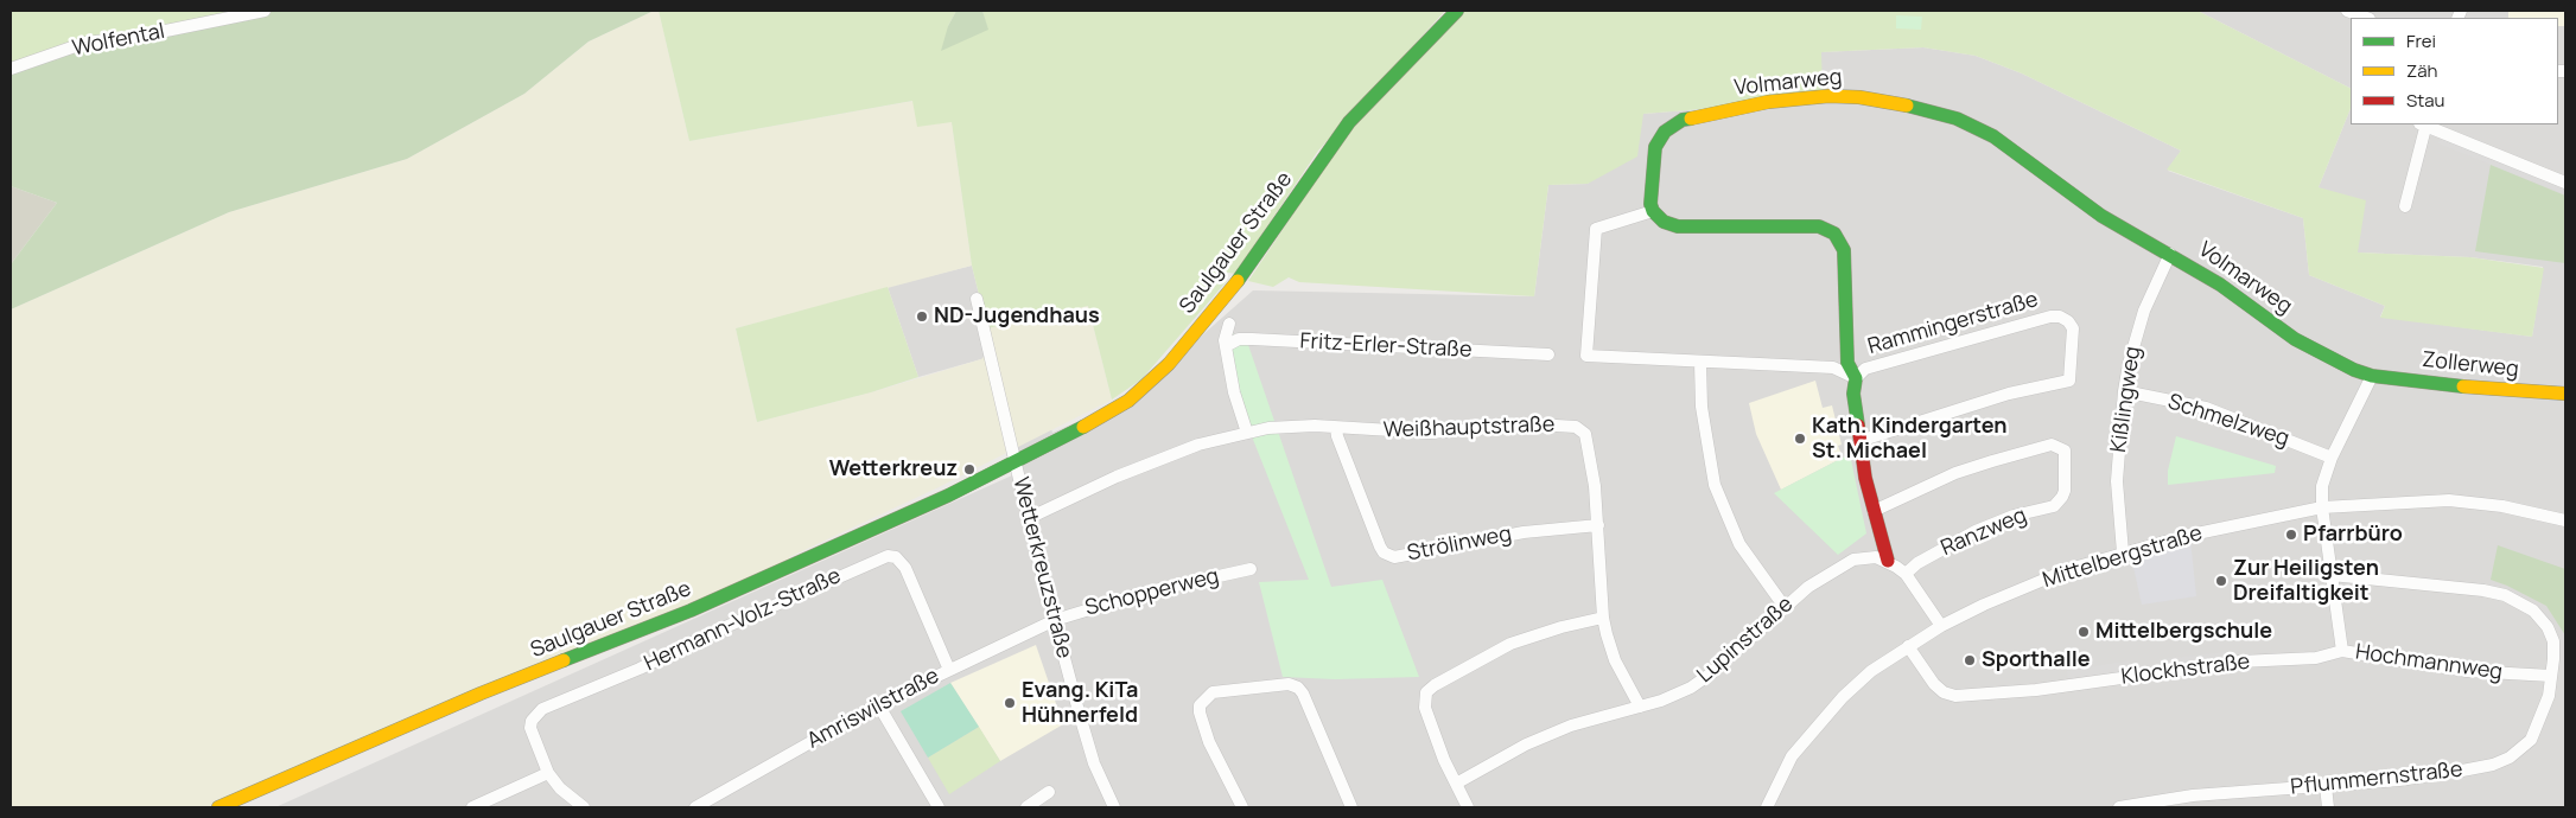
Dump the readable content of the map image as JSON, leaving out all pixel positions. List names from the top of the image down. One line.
{"streets":{"street":["Wolfental","Volmarweg","Saulgauer Straße","Rammingerstraße","Fritz-Erler-Straße","Zollerweg","Kißlingweg","Schmelzweg","Weißhauptstraße","Ranzweg","Strölinweg","Mittelbergstraße","Wetterkreuzstraße","Schopperweg","Hermann-Volz-Straße","Lupinstraße","Hochmannweg","Klockhstraße","Amriswilstraße","Pflummernstraße"]},"crossings":[["Volmarweg","Rammingerstraße"],["Volmarweg","Zollerweg"],["Volmarweg","Kißlingweg"],["Saulgauer Straße","Wetterkreuzstraße"],["Rammingerstraße","Ranzweg"],["Rammingerstraße","Lupinstraße"],["Kißlingweg","Schmelzweg"],["Kißlingweg","Mittelbergstraße"],["Weißhauptstraße","Strölinweg"],["Weißhauptstraße","Wetterkreuzstraße"],["Weißhauptstraße","Lupinstraße"],["Mittelbergstraße","Klockhstraße"],["Wetterkreuzstraße","Schopperweg"],["Wetterkreuzstraße","Amriswilstraße"],["Schopperweg","Amriswilstraße"],["Hermann-Volz-Straße","Amriswilstraße"],["Hochmannweg","Klockhstraße"],["Hochmannweg","Pflummernstraße"]],"places":["ND-Jugendhaus","Kath. Kindergarten St. Michael","Wetterkreuz","Pfarrbüro","Zur Heiligsten Dreifaltigkeit","Mittelbergschule","Sporthalle","Evang. KiTa Hühnerfeld"],"legend":["Frei","Zäh","Stau"]}
